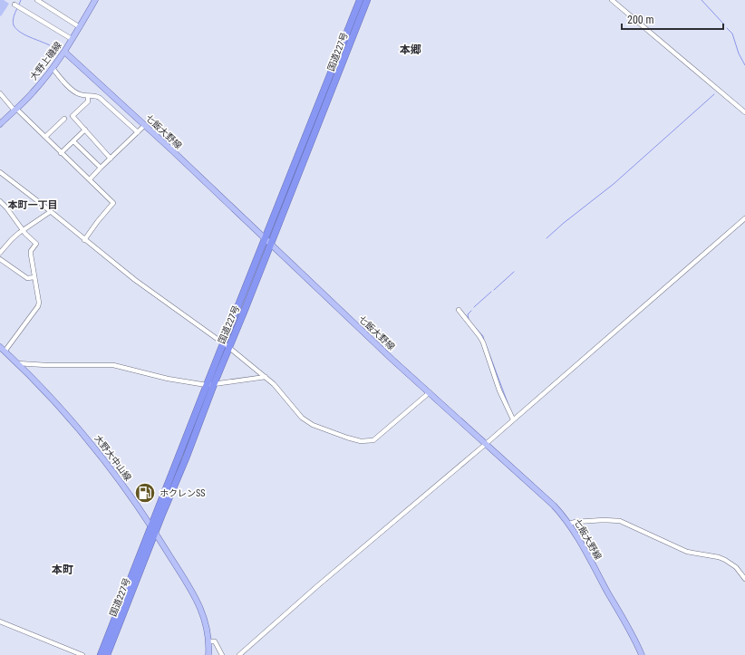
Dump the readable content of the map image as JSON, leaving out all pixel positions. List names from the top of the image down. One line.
{"streets":{"highway":["国道227号"],"main road":["大野上磯線","七飯大野線","大野大中山線"]},"crossings":[["国道227号","七飯大野線"],["国道227号","大野大中山線"],["大野上磯線","七飯大野線"]],"districts":["本郷","本町一丁目","本町"],"places":{"fuel station":["ホクレンSS"]},"scale_bar":"200 m"}
